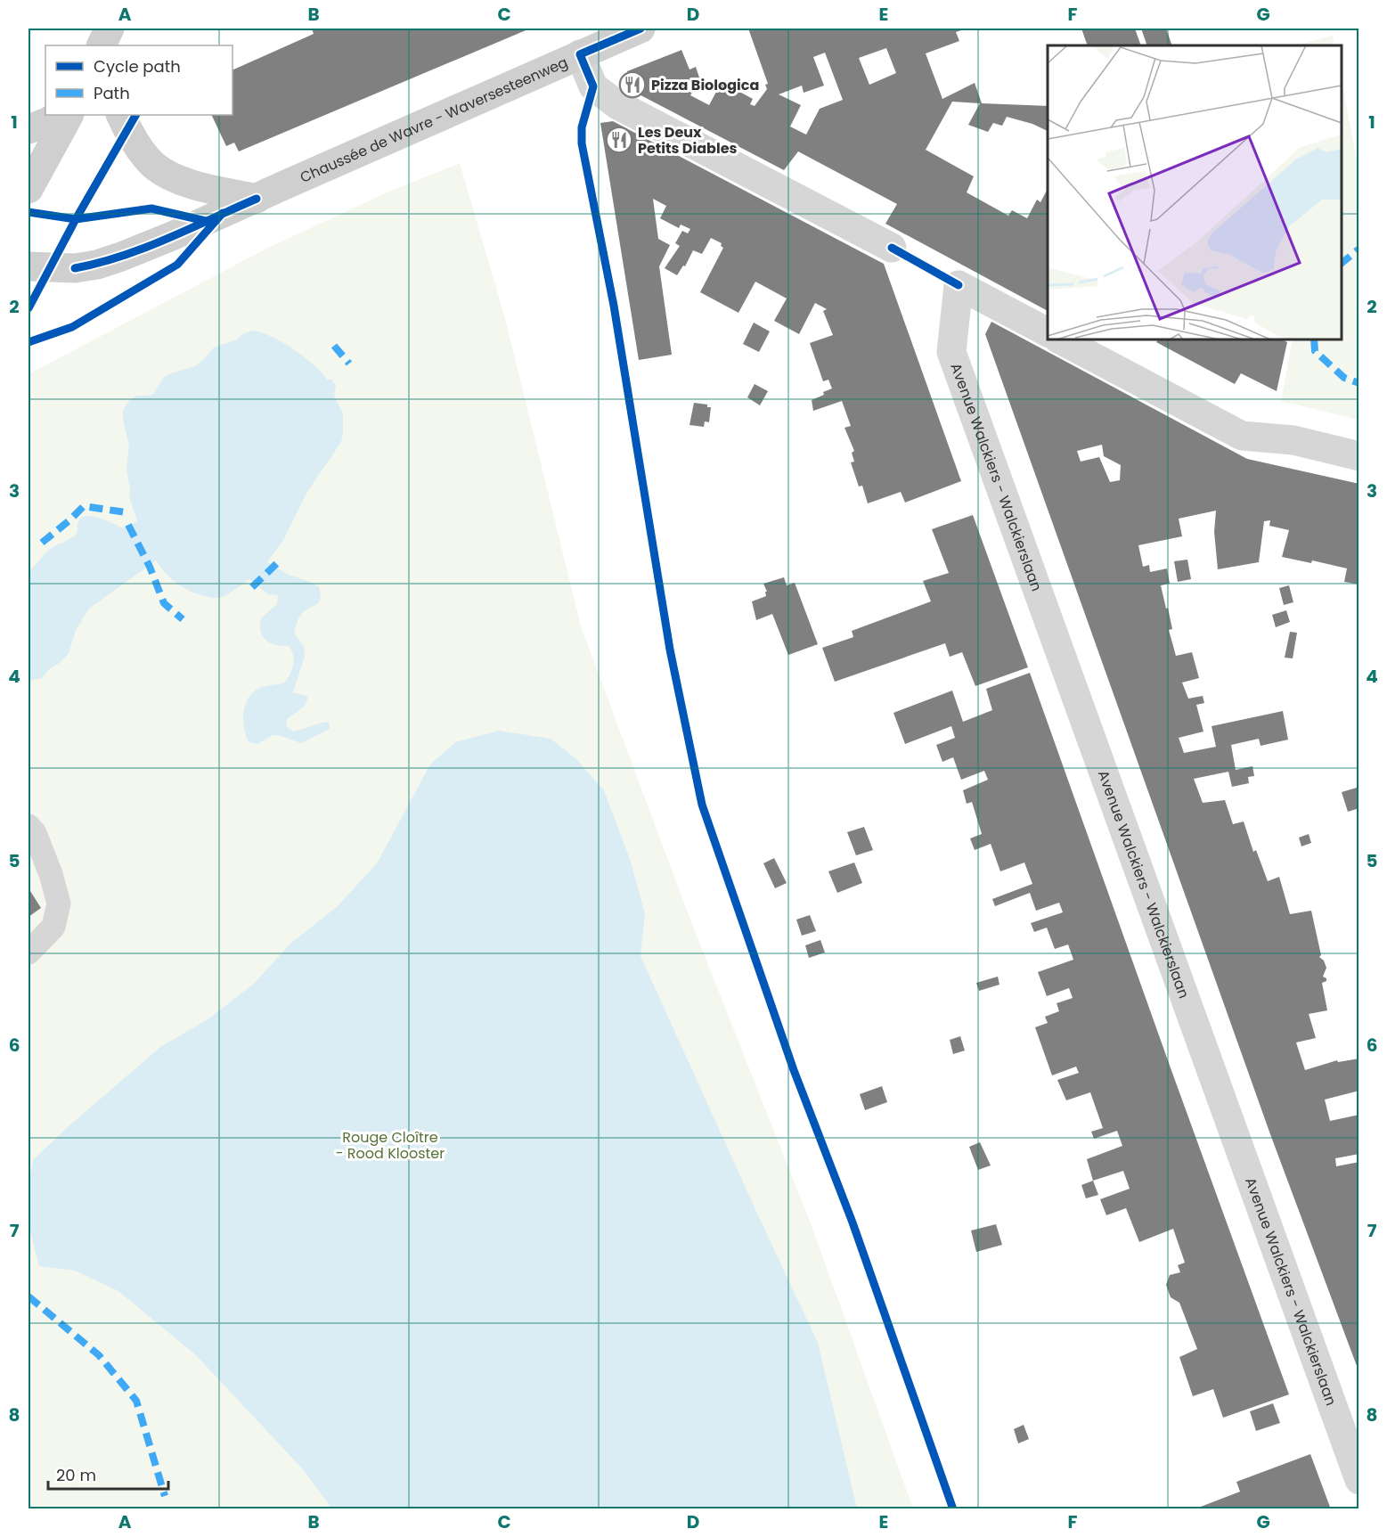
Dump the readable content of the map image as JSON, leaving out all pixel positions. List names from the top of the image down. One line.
{"streets":{"main road":["Chaussée de Wavre - Waversesteenweg"],"street":["Avenue Walckiers - Walckierslaan"]},"parks":["Rouge Cloître - Rood Klooster"],"places":{"restaurant":["Pizza Biologica","Les Deux Petits Diables"]},"legend":["Cycle path","Path"],"scale_bar":"20 m","grid":{"columns":["A","B","C","D","E","F","G"],"rows":["1","2","3","4","5","6","7","8"]}}
